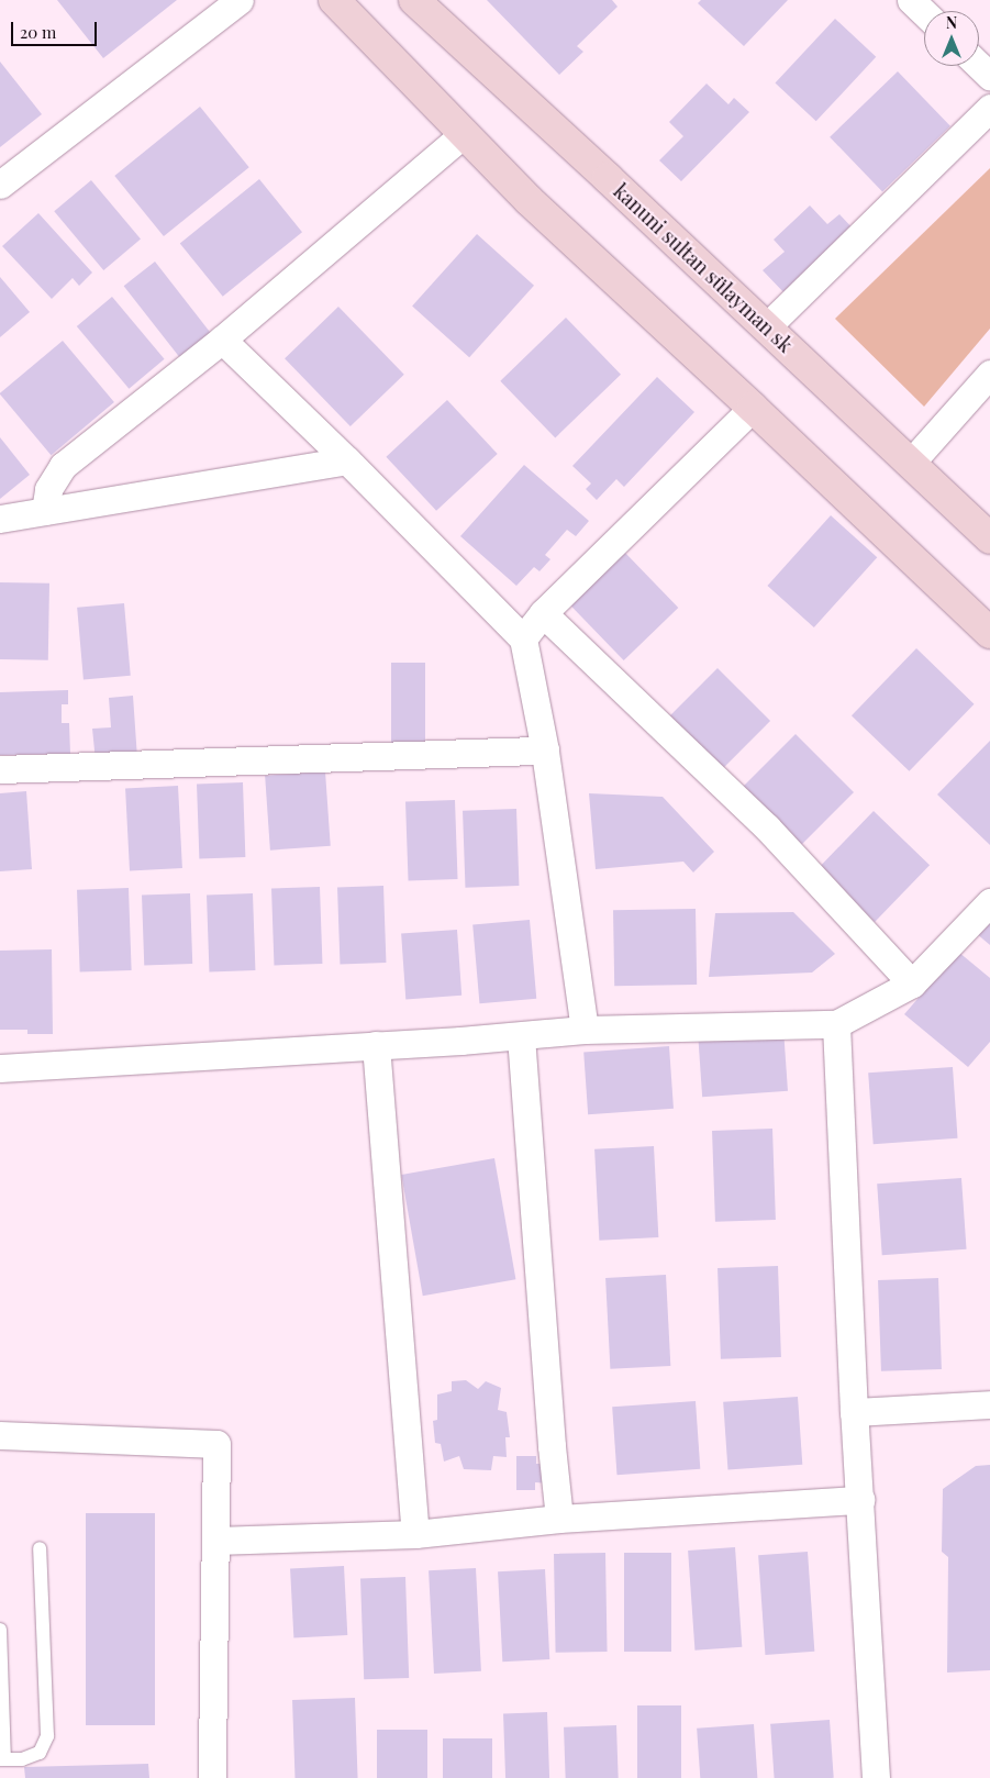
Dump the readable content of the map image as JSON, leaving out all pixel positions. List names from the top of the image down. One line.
{"streets":{"main road":["kanuni sultan sülayman sk"]},"scale_bar":"20 m","north":"top"}
